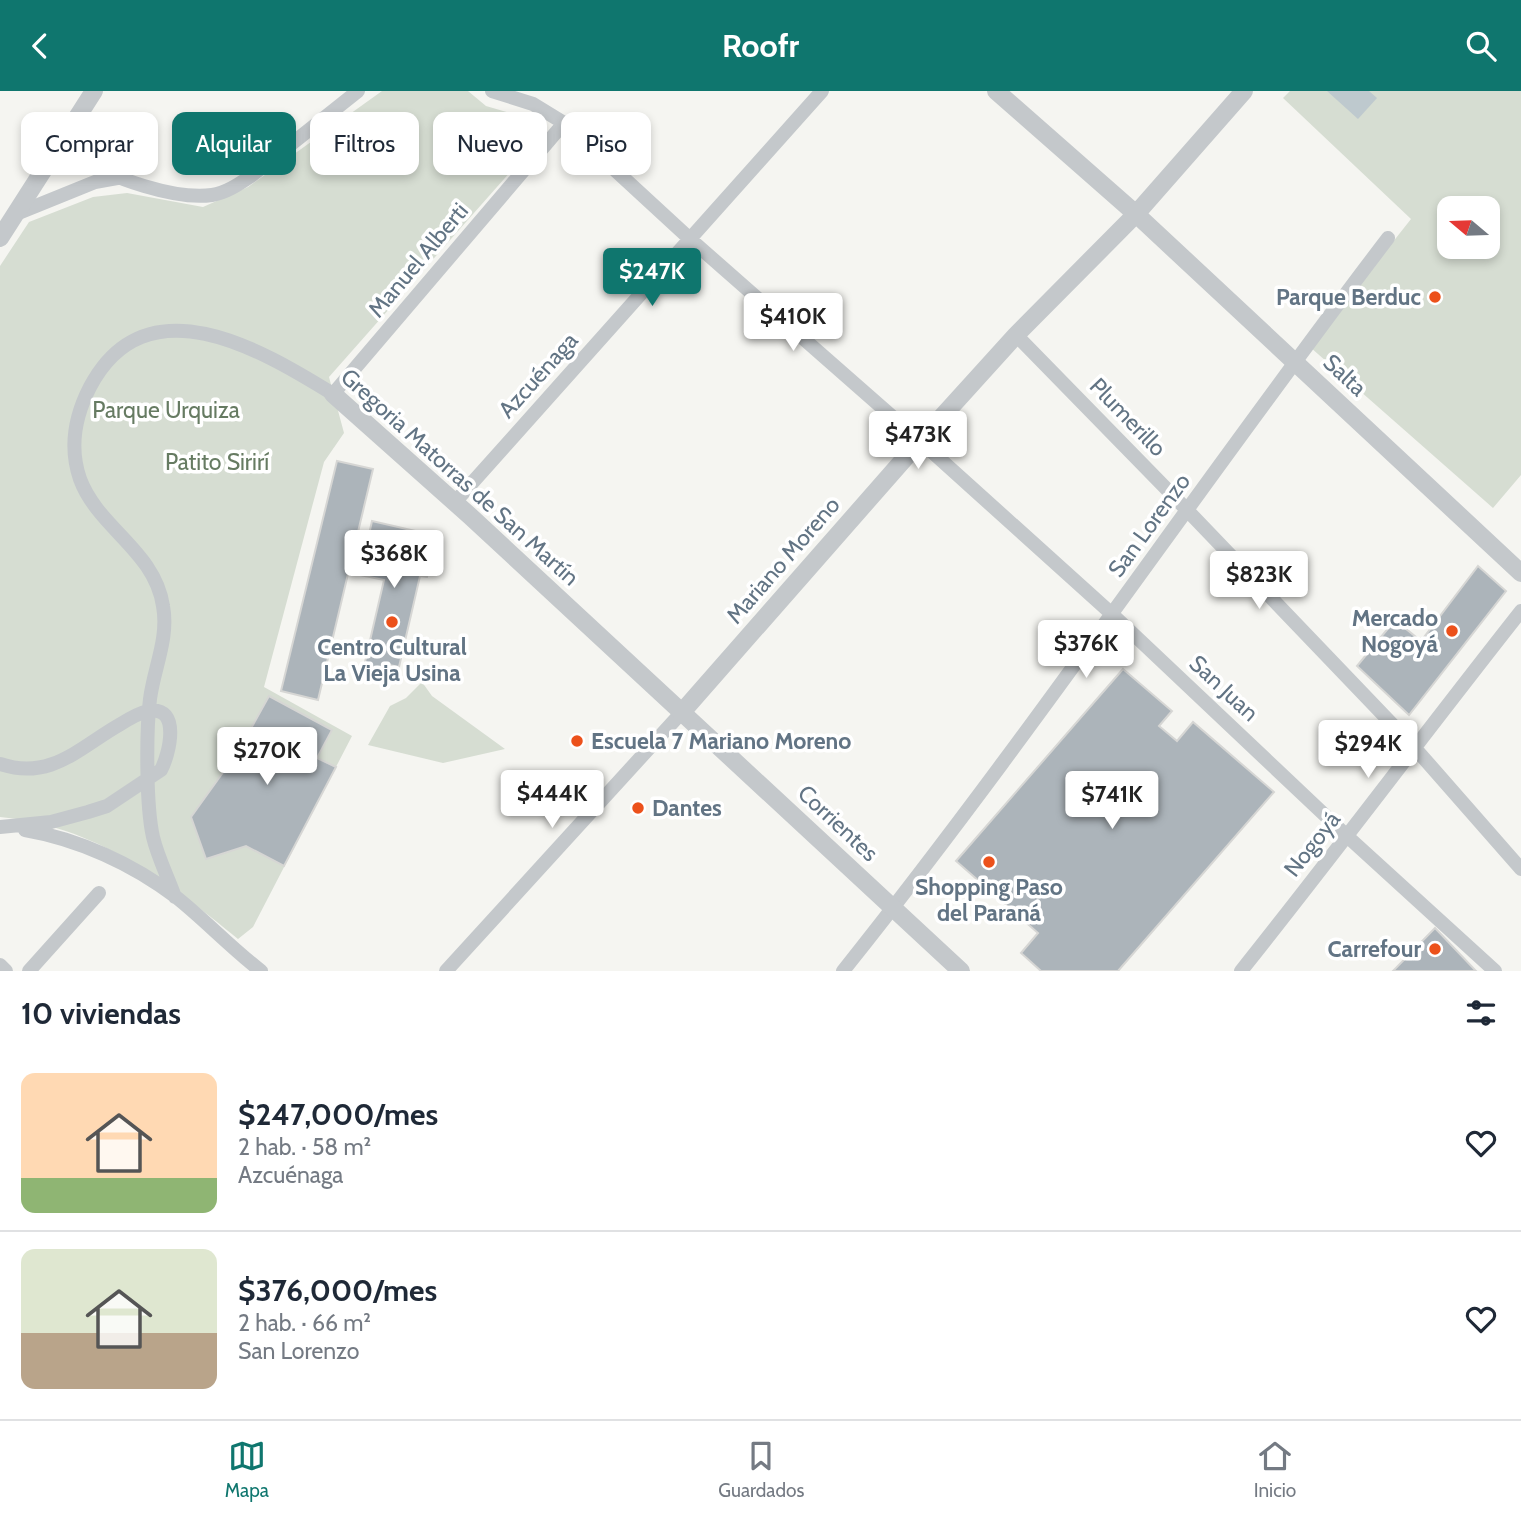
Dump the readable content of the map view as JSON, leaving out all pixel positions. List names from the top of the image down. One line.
{"streets":{"street":["Manuel Alberti","Azcuénaga","Salta","Plumerillo","Gregoria Matorras de San Martín","San Lorenzo","Mariano Moreno","San Juan","Corrientes","Nogoyá"]},"crossings":[["Manuel Alberti","Gregoria Matorras de San Martín"],["Azcuénaga","Gregoria Matorras de San Martín"],["Azcuénaga","San Juan"],["Salta","San Lorenzo"],["Salta","Mariano Moreno"],["Plumerillo","San Lorenzo"],["Plumerillo","Mariano Moreno"],["Plumerillo","Nogoyá"],["Gregoria Matorras de San Martín","Mariano Moreno"],["Gregoria Matorras de San Martín","Corrientes"],["San Lorenzo","San Juan"],["San Lorenzo","Corrientes"],["Mariano Moreno","San Juan"],["Mariano Moreno","Corrientes"],["San Juan","Nogoyá"]],"parks":["Parque Urquiza","Patito Sirirí"],"places":["Parque Berduc","Centro Cultural La Vieja Usina","Mercado Nogoyá","Escuela 7 Mariano Moreno","Dantes","Shopping Paso del Paraná","Carrefour"],"north":"left","page":{"header":"Roofr","chip":["Comprar","Alquilar","Filtros","Nuevo","Piso"],"price":["$247K","$410K","$473K","$368K","$823K","$376K","$294K","$270K","$444K","$741K"],"heading":"10 viviendas","list":[{"name":"$247,000/mes","note":"2 hab. · 58 m² · Azcuénaga"},{"name":"$376,000/mes","note":"2 hab. · 66 m² · San Lorenzo"}],"tabs":["Mapa","Guardados","Inicio"]}}
